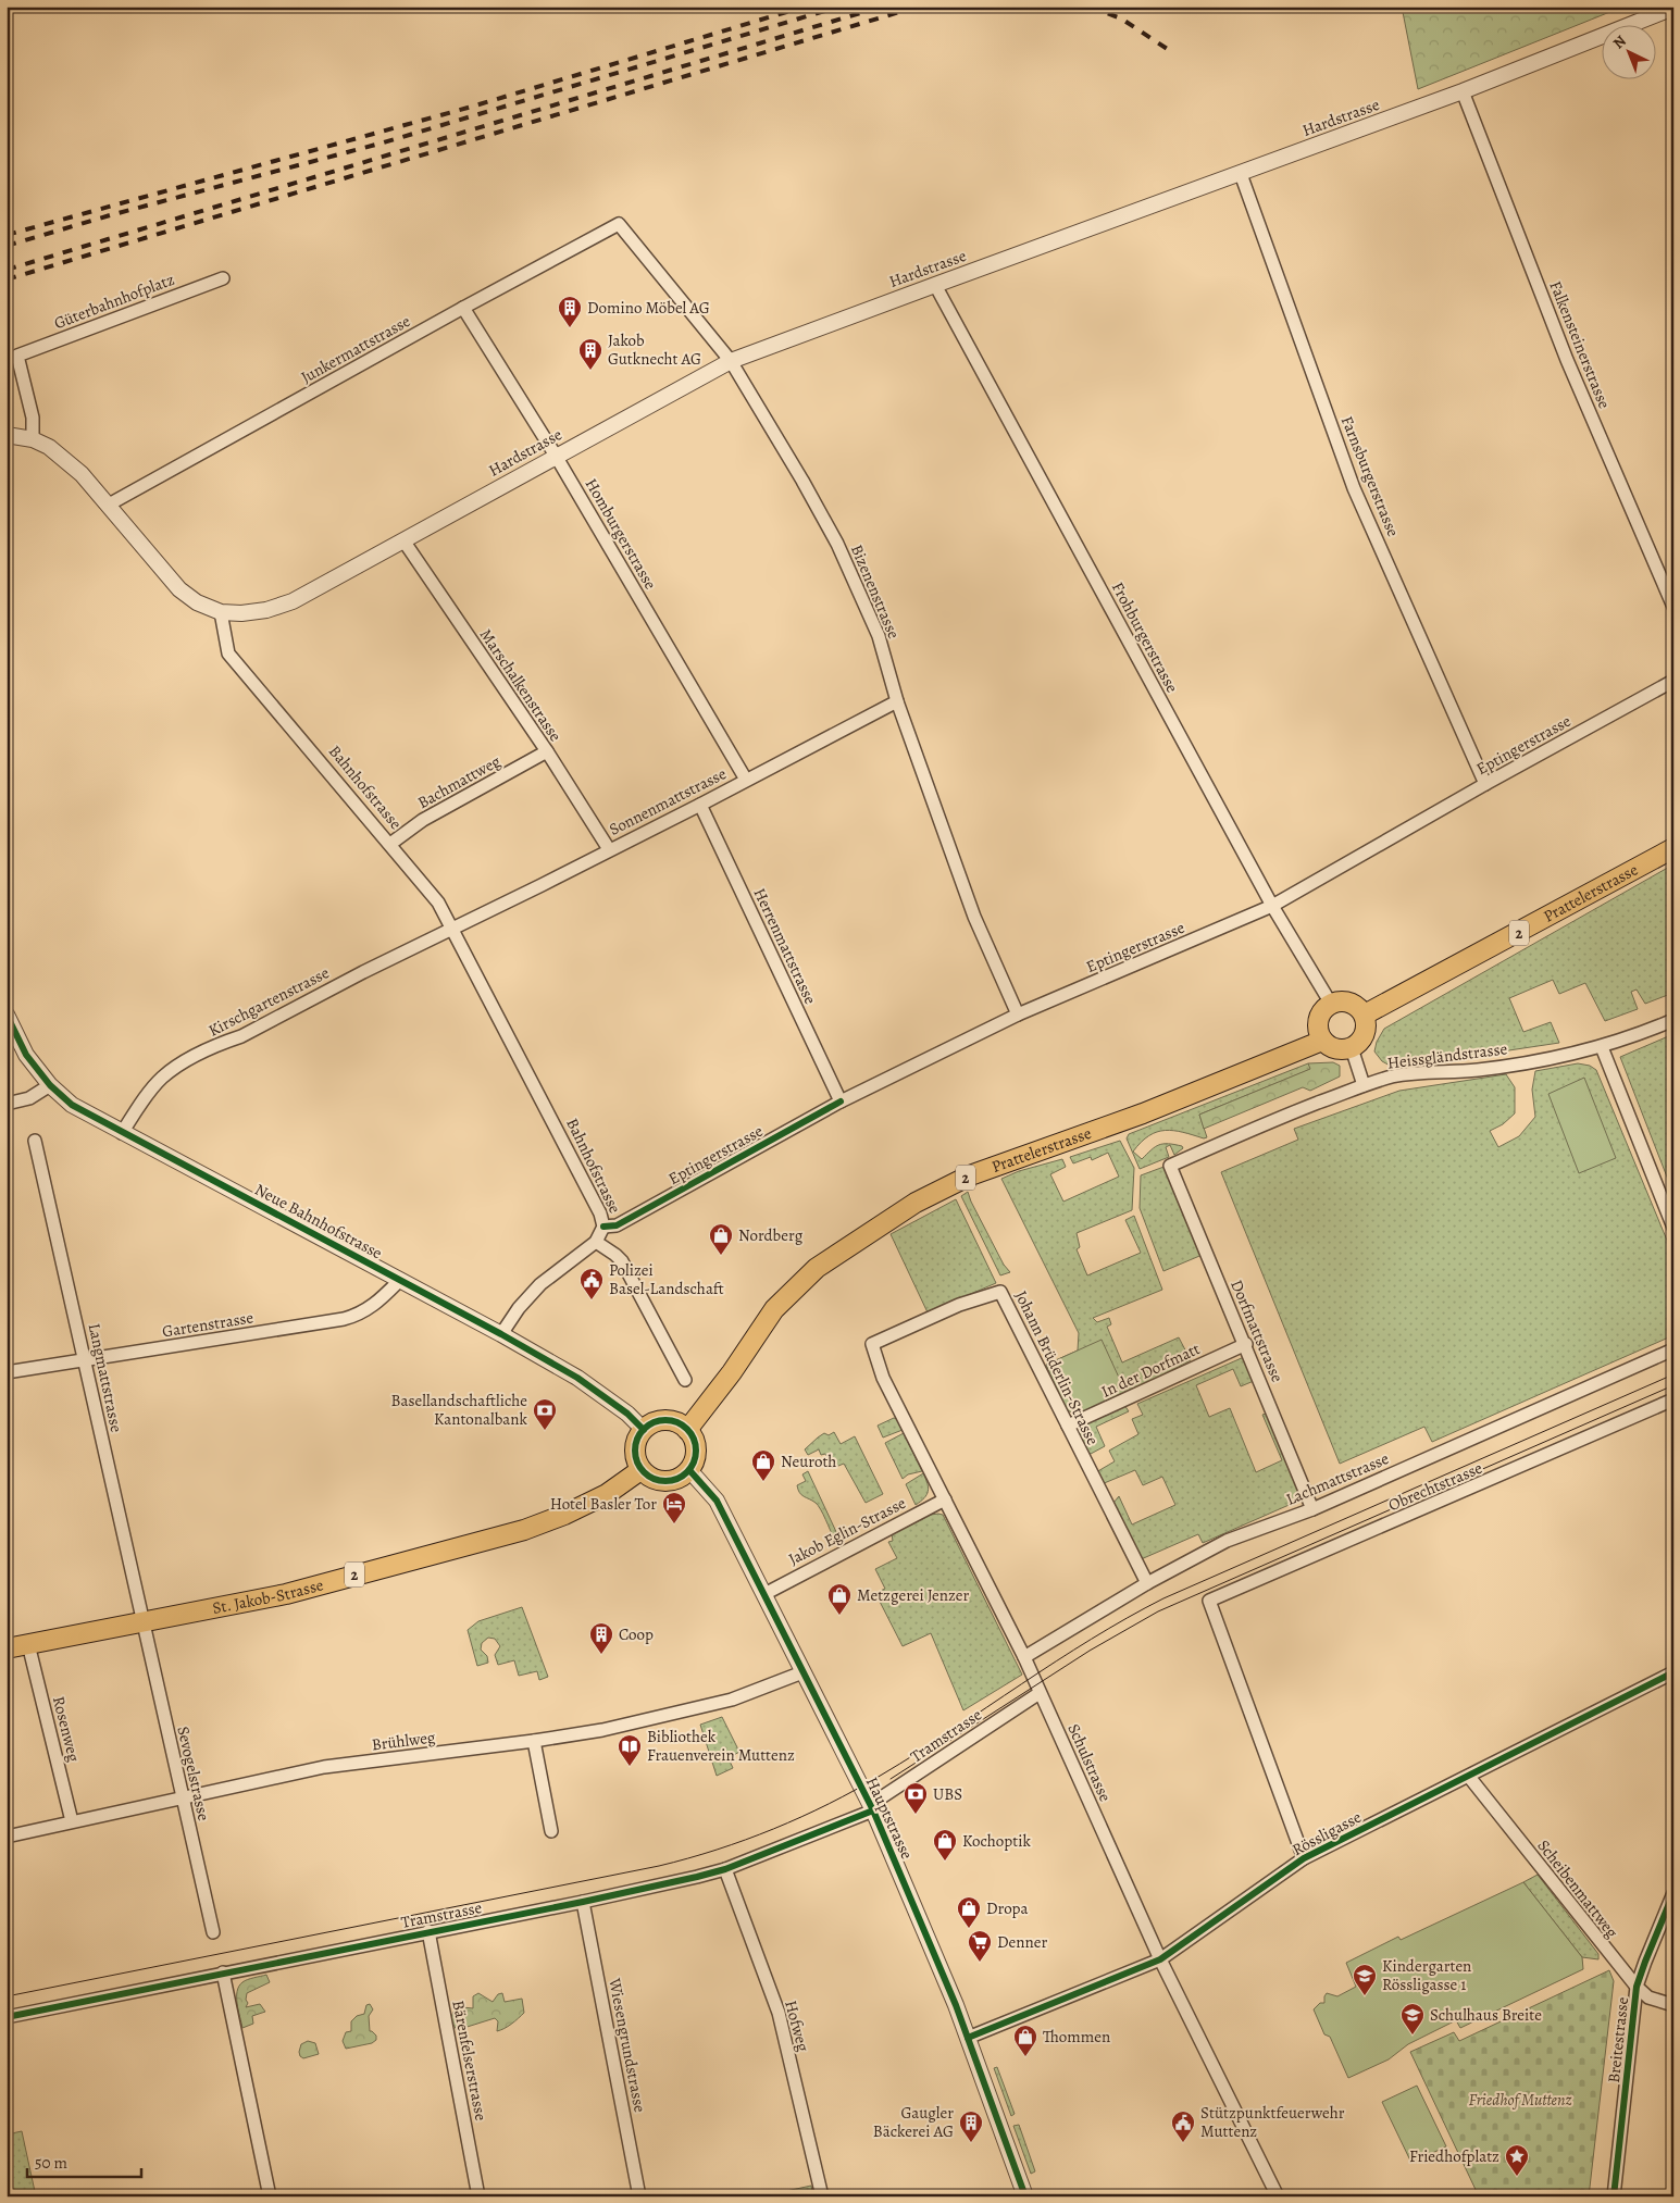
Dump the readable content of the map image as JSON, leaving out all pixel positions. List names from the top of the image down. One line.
{"streets":{"main road":["Prattelerstrasse","2","St. Jakob-Strasse"],"street":["Hardstrasse","Güterbahnhofplatz","Falkensteinerstrasse","Junkermattstrasse","Farnsburgerstrasse","Homburgerstrasse","Bizenenstrasse","Frohburgerstrasse","Marschalkenstrasse","Eptingerstrasse","Bachmattweg","Bahnhofstrasse","Sonnenmattstrasse","Herrenmattstrasse","Kirschgartenstrasse","Heissgländstrasse","Neue Bahnhofstrasse","Gartenstrasse","Dorfmattstrasse","Johann Brüderlin-Strasse","In der Dorfmatt","Langmattstrasse","Lachmattstrasse","Obrechtstrasse","Jakob Eglin-Strasse","Rosenweg","Tramstrasse","Brühlweg","Schulstrasse","Sevogelstrasse","Hauptstrasse","Rössligasse","Scheibenmattweg","Hofweg","Breitestrasse","Wiesengrundstrasse","Bärenfelserstrasse"]},"crossings":[["Hardstrasse","Falkensteinerstrasse"],["Hardstrasse","Farnsburgerstrasse"],["Hardstrasse","Homburgerstrasse"],["Hardstrasse","Bizenenstrasse"],["Hardstrasse","Frohburgerstrasse"],["Hardstrasse","Marschalkenstrasse"],["Hardstrasse","Bahnhofstrasse"],["Junkermattstrasse","Homburgerstrasse"],["Junkermattstrasse","Bizenenstrasse"],["Farnsburgerstrasse","Eptingerstrasse"],["Homburgerstrasse","Sonnenmattstrasse"],["Bizenenstrasse","Eptingerstrasse"],["Bizenenstrasse","Sonnenmattstrasse"],["Frohburgerstrasse","Eptingerstrasse"],["Frohburgerstrasse","Prattelerstrasse"],["Marschalkenstrasse","Bachmattweg"],["Marschalkenstrasse","Sonnenmattstrasse"],["Eptingerstrasse","Bahnhofstrasse"],["Eptingerstrasse","Herrenmattstrasse"],["Bachmattweg","Bahnhofstrasse"],["Bahnhofstrasse","Sonnenmattstrasse"],["Bahnhofstrasse","Kirschgartenstrasse"],["Bahnhofstrasse","Neue Bahnhofstrasse"],["Sonnenmattstrasse","Herrenmattstrasse"],["Sonnenmattstrasse","Kirschgartenstrasse"],["Prattelerstrasse","Neue Bahnhofstrasse"],["Prattelerstrasse","St. Jakob-Strasse"],["Prattelerstrasse","Hauptstrasse"],["Kirschgartenstrasse","Neue Bahnhofstrasse"],["Heissgländstrasse","Dorfmattstrasse"],["Neue Bahnhofstrasse","Gartenstrasse"],["Neue Bahnhofstrasse","St. Jakob-Strasse"],["Neue Bahnhofstrasse","Hauptstrasse"],["Gartenstrasse","Langmattstrasse"],["Dorfmattstrasse","In der Dorfmatt"],["Dorfmattstrasse","Lachmattstrasse"],["Johann Brüderlin-Strasse","In der Dorfmatt"],["Johann Brüderlin-Strasse","Lachmattstrasse"],["Johann Brüderlin-Strasse","Schulstrasse"],["Langmattstrasse","St. Jakob-Strasse"],["Langmattstrasse","Sevogelstrasse"],["Lachmattstrasse","Schulstrasse"],["Obrechtstrasse","Rössligasse"],["Jakob Eglin-Strasse","Schulstrasse"],["Jakob Eglin-Strasse","Hauptstrasse"],["St. Jakob-Strasse","Rosenweg"],["St. Jakob-Strasse","Sevogelstrasse"],["St. Jakob-Strasse","Hauptstrasse"],["Rosenweg","Brühlweg"],["Tramstrasse","Schulstrasse"],["Tramstrasse","Hauptstrasse"],["Tramstrasse","Hofweg"],["Tramstrasse","Wiesengrundstrasse"],["Tramstrasse","Bärenfelserstrasse"],["Brühlweg","Sevogelstrasse"],["Brühlweg","Hauptstrasse"],["Schulstrasse","Rössligasse"],["Hauptstrasse","Rössligasse"],["Rössligasse","Scheibenmattweg"],["Scheibenmattweg","Breitestrasse"]],"parks":["Friedhof Muttenz"],"places":{"building":["Domino Möbel AG","Jakob Gutknecht AG","Coop","Gaugler Bäckerei AG"],"shop":["Nordberg","Neuroth","Metzgerei Jenzer","Kochoptik","Dropa","Thommen"],"public building":["Polizei Basel-Landschaft","Stützpunktfeuerwehr Muttenz"],"bank":["Basellandschaftliche Kantonalbank","UBS"],"hotel":["Hotel Basler Tor"],"library":["Bibliothek Frauenverein Muttenz"],"supermarket":["Denner"],"school or university":["Kindergarten Rössligasse 1","Schulhaus Breite"],"place":["Friedhofplatz"]},"scale_bar":"50 m","north":"top left"}
